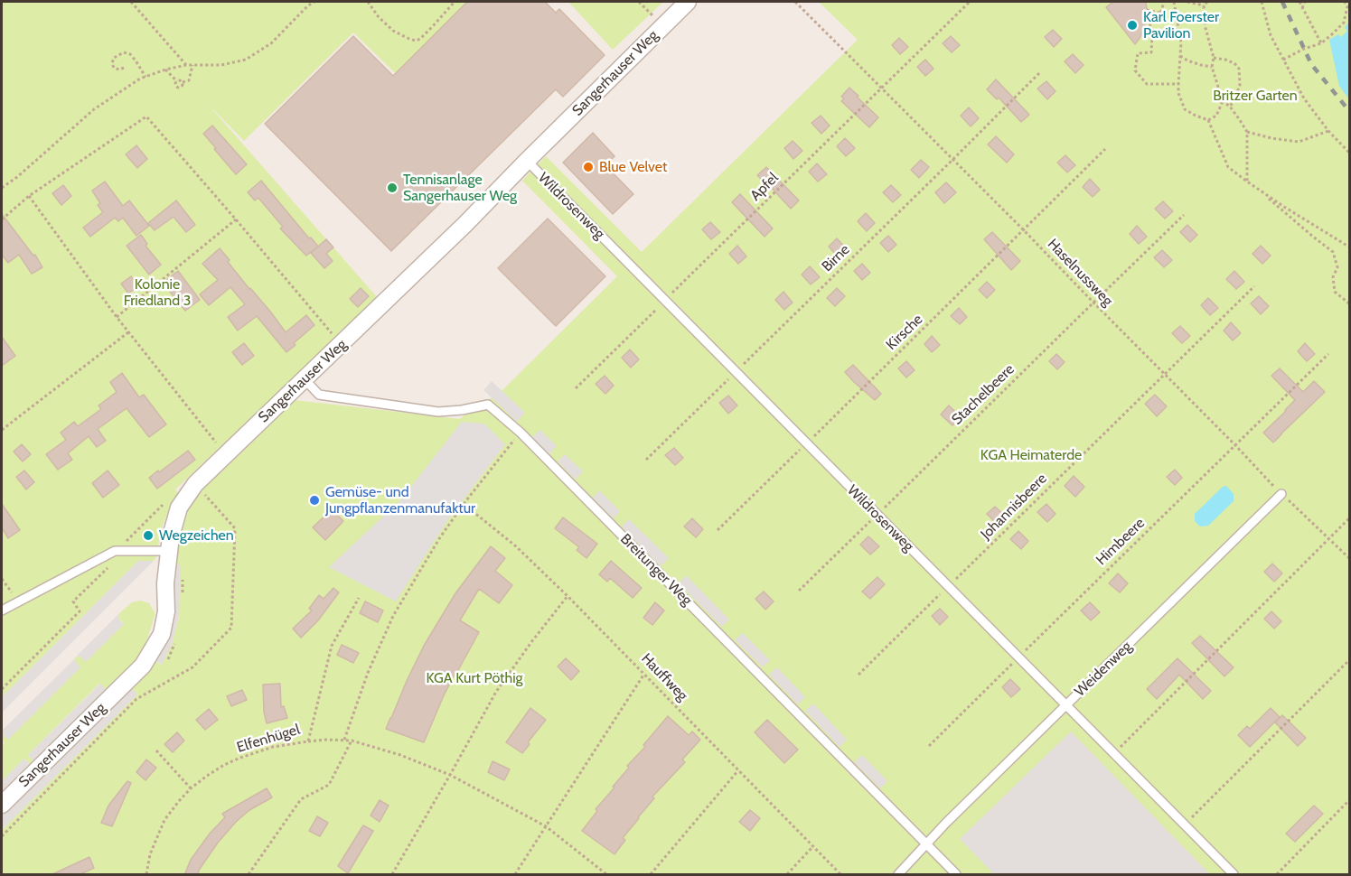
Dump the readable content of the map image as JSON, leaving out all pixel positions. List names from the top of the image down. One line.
{"streets":{"street":["Sangerhauser Weg"],"lane":["Wildrosenweg","Breitunger Weg","Weidenweg"],"path":["Apfel","Birne","Haselnussweg","Kirsche","Stachelbeere","Johannisbeere","Himbeere","Hauffweg","Elfenhügel"]},"crossings":[["Sangerhauser Weg","Wildrosenweg"],["Sangerhauser Weg","Breitunger Weg"],["Apfel","Wildrosenweg"],["Apfel","Haselnussweg"],["Wildrosenweg","Birne"],["Wildrosenweg","Kirsche"],["Wildrosenweg","Stachelbeere"],["Wildrosenweg","Johannisbeere"],["Wildrosenweg","Himbeere"],["Wildrosenweg","Weidenweg"],["Birne","Haselnussweg"],["Haselnussweg","Kirsche"],["Haselnussweg","Stachelbeere"],["Haselnussweg","Johannisbeere"],["Haselnussweg","Himbeere"],["Haselnussweg","Weidenweg"],["Breitunger Weg","Weidenweg"]],"parks":["Britzer Garten","Kolonie Friedland 3","KGA Heimaterde","KGA Kurt Pöthig"],"places":["Karl Foerster Pavilion","Blue Velvet","Tennisanlage Sangerhauser Weg","Gemüse- und Jungpflanzenmanufaktur","Wegzeichen"]}
